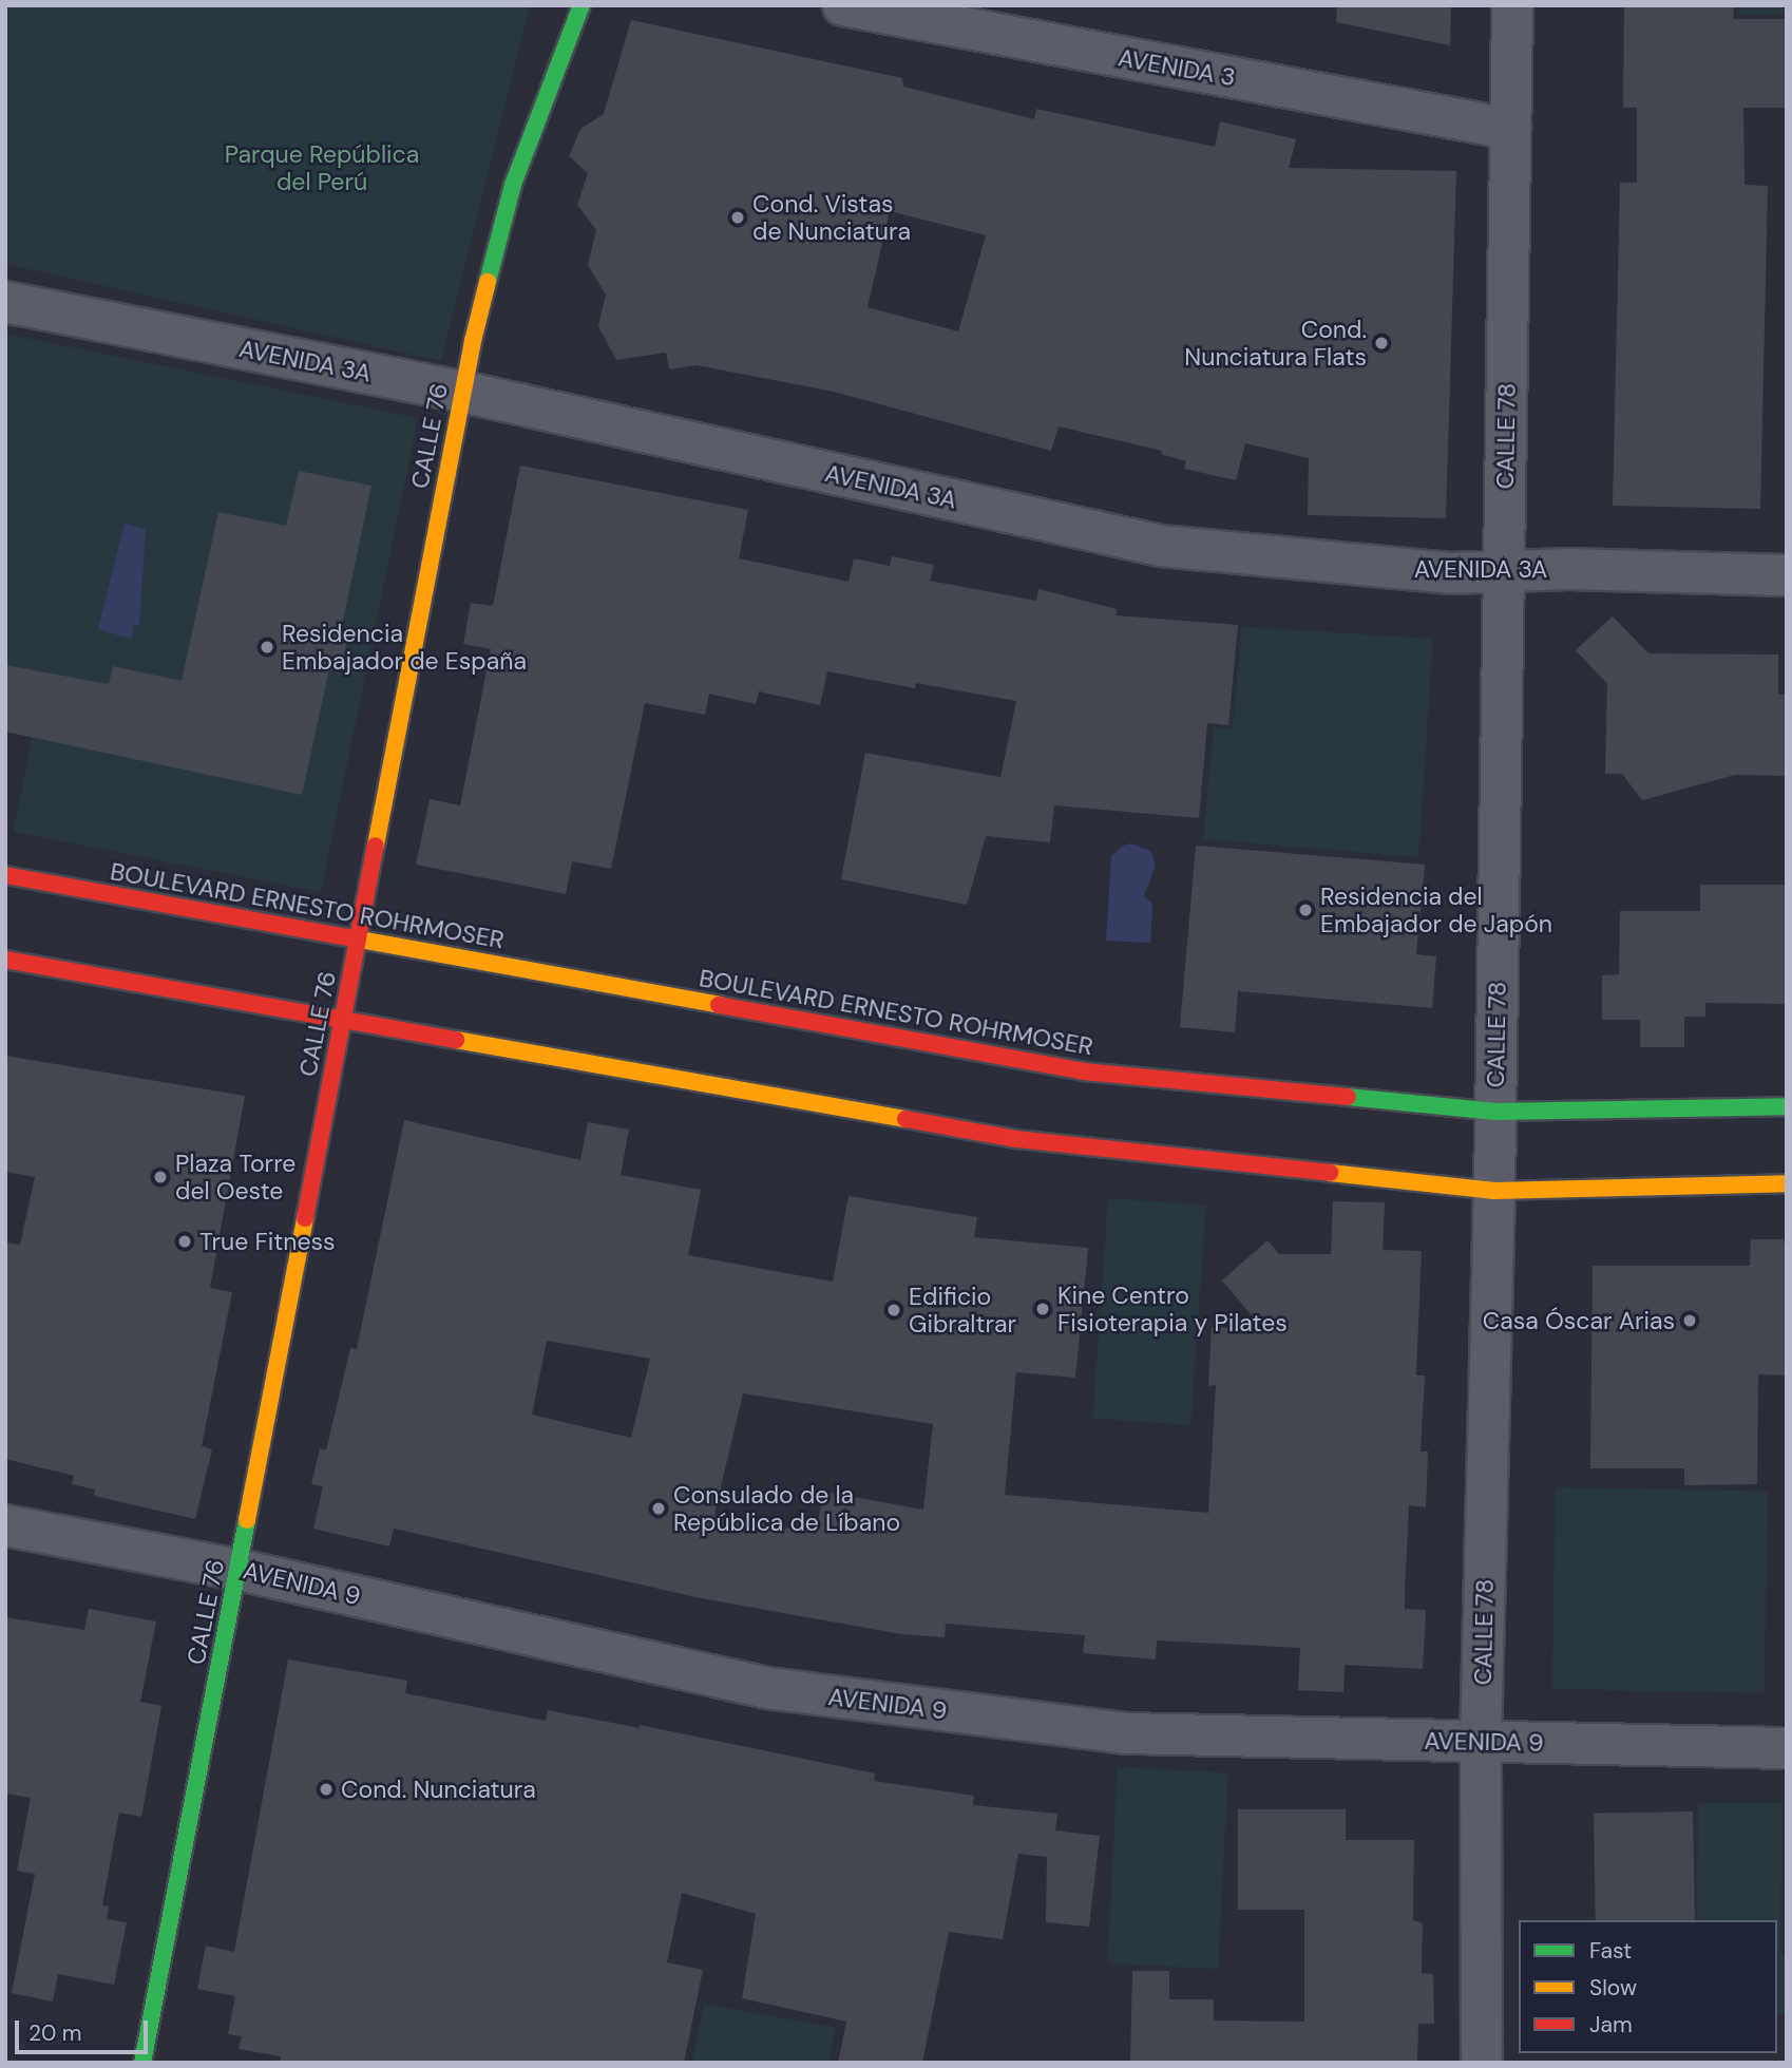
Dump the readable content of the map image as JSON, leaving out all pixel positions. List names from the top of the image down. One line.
{"streets":{"main road":["CALLE 76","BOULEVARD ERNESTO ROHRMOSER"],"street":["AVENIDA 3","AVENIDA 3A","CALLE 78","AVENIDA 9"]},"crossings":[["AVENIDA 3","CALLE 78"],["AVENIDA 3A","CALLE 76"],["AVENIDA 3A","CALLE 78"],["CALLE 76","BOULEVARD ERNESTO ROHRMOSER"],["CALLE 76","AVENIDA 9"],["CALLE 78","BOULEVARD ERNESTO ROHRMOSER"],["CALLE 78","AVENIDA 9"]],"parks":["Parque República del Perú"],"places":["Cond. Vistas de Nunciatura","Cond. Nunciatura Flats","Residencia Embajador de España","Residencia del Embajador de Japón","Plaza Torre del Oeste","True Fitness","Kine Centro Fisioterapia y Pilates","Edificio Gibraltrar","Casa Óscar Arias","Consulado de la República de Líbano","Cond. Nunciatura"],"legend":["Fast","Slow","Jam"],"scale_bar":"20 m"}
